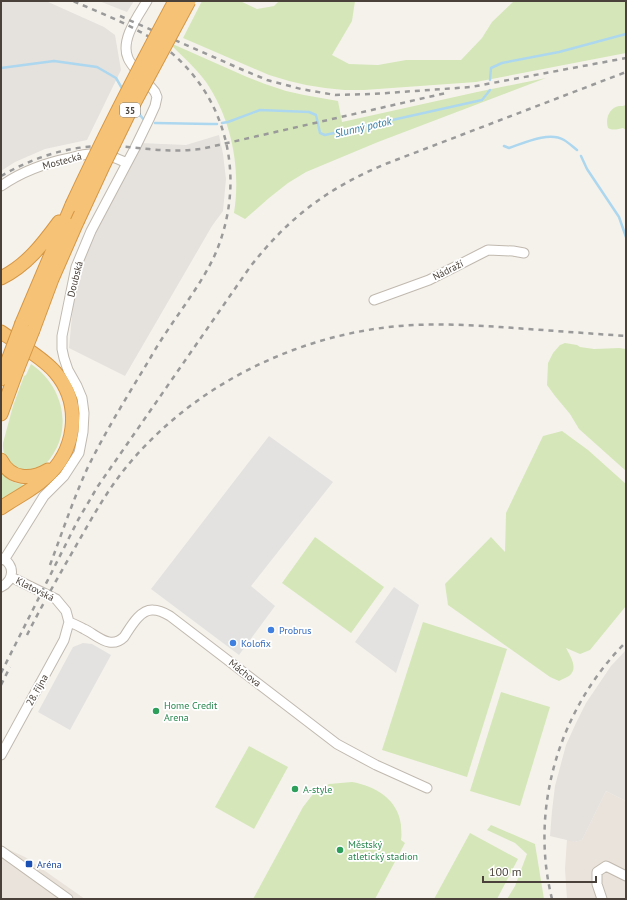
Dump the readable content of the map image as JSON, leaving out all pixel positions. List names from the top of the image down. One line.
{"streets":{"highway":["35"],"street":["Mostecká","Nádraží","Doubská","Klatovská","Máchova","28. října"]},"crossings":[["Mostecká","Doubská"],["Doubská","Klatovská"],["Klatovská","Máchova"],["Klatovská","28. října"],["Máchova","28. října"]],"water":["Slunný potok"],"places":{"other":["Probrus","Kolofix","Home Credit Arena","A-style","Městský atletický stadion"],"transit":["Aréna"]},"scale_bar":"100 m"}
